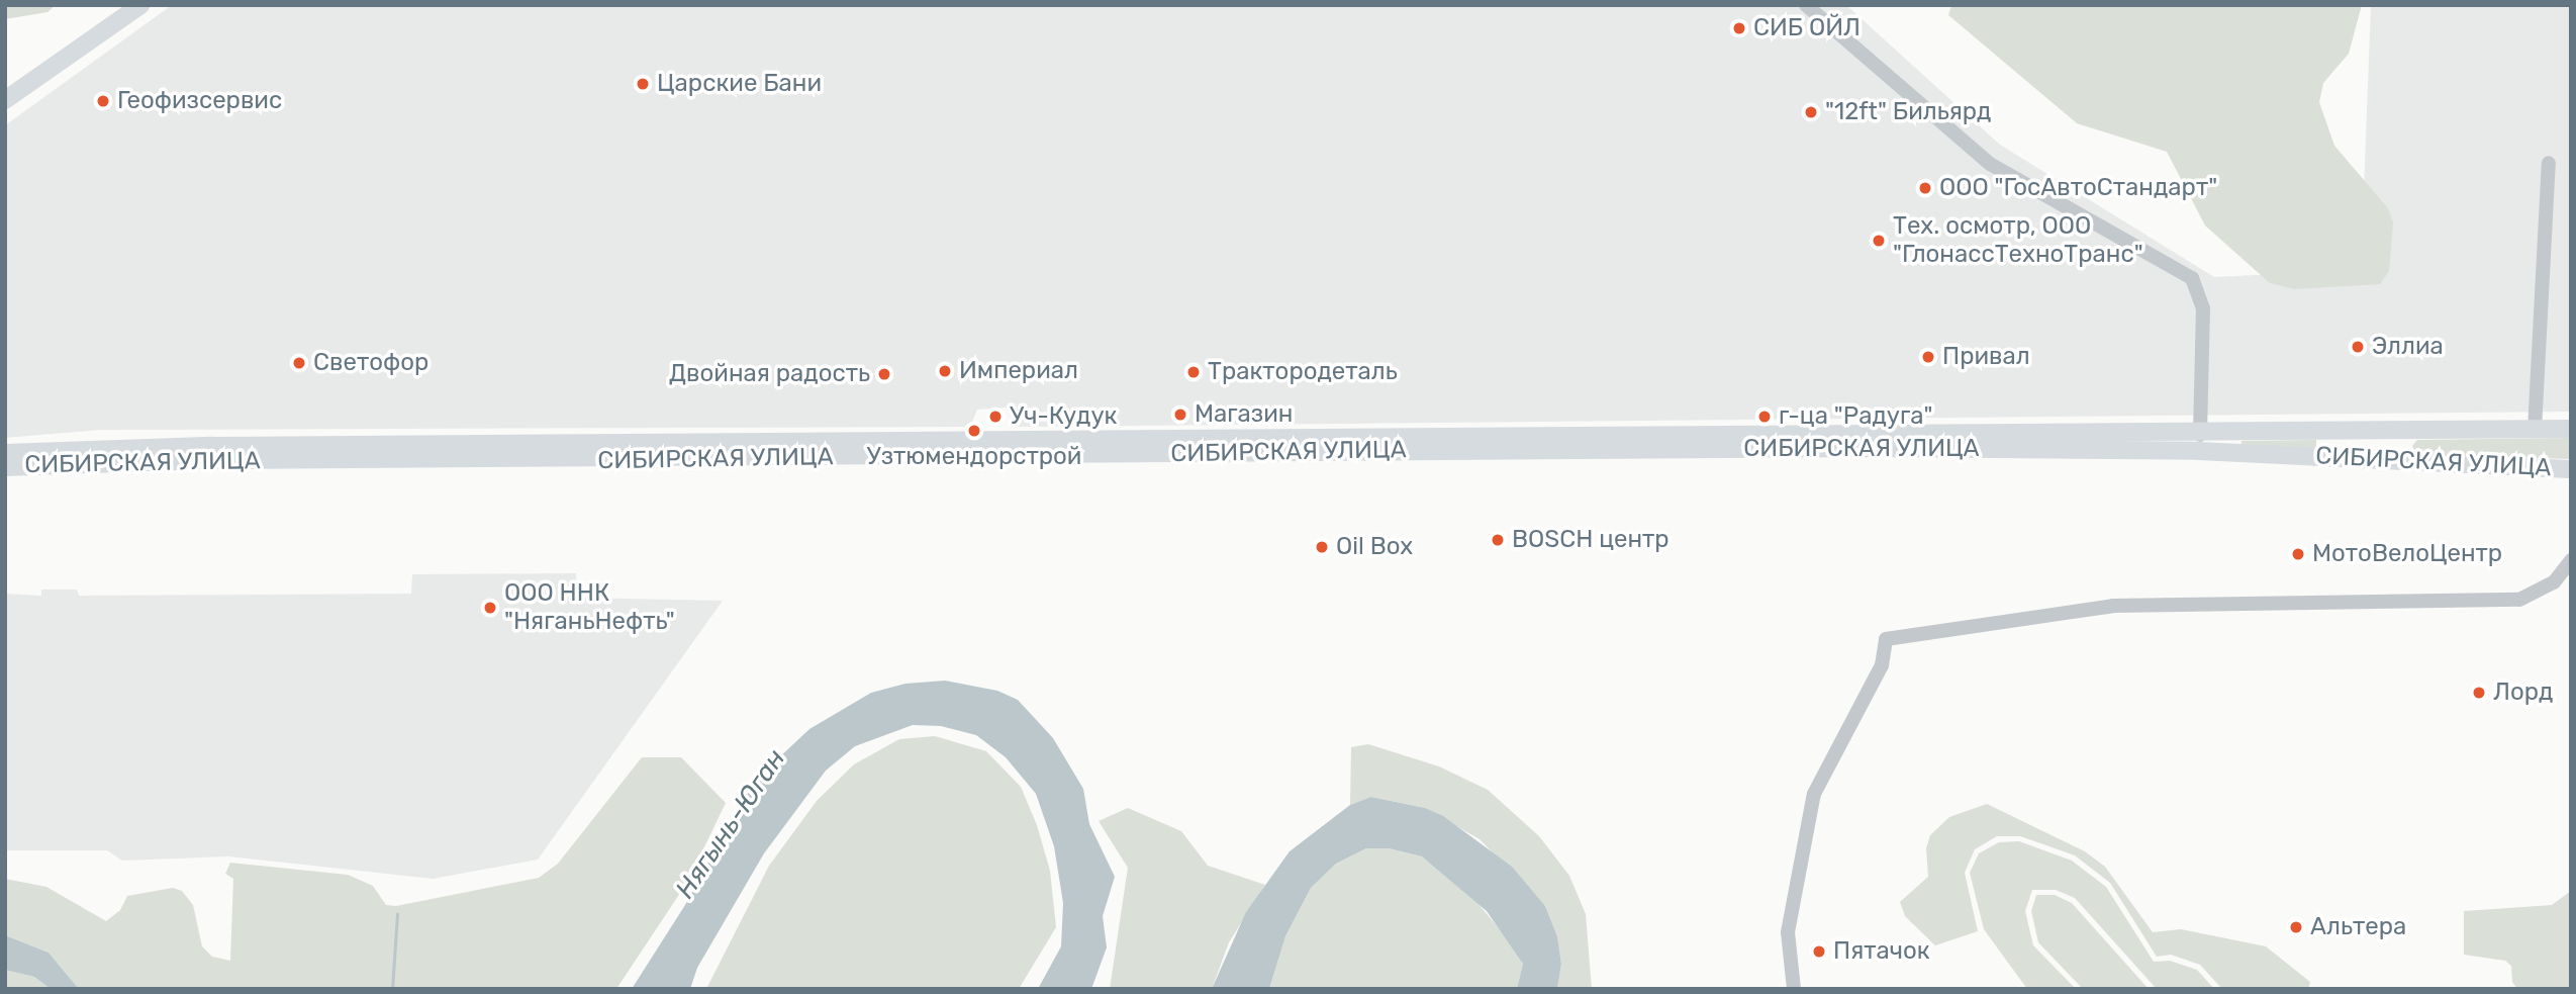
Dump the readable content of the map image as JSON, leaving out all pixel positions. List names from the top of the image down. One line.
{"streets":{"main road":["СИБИРСКАЯ УЛИЦА"]},"water":["Нягынь-Юган"],"places":["СИБ ОЙЛ","Царские Бани","Геофизсервис","\"12ft\" Бильярд","ООО \"ГосАвтоСтандарт\"","Тех. осмотр, ООО \"ГлонассТехноТранс\"","Эллиа","Привал","Светофор","Империал","Трактородеталь","Двойная радость","Магазин","Уч-Кудук","г-ца \"Радуга\"","Узтюмендорстрой","BOSCH центр","Oil Box","МотоВелоЦентр","ООО ННК \"НяганьНефть\"","Лорд","Альтера","Пятачок"]}
